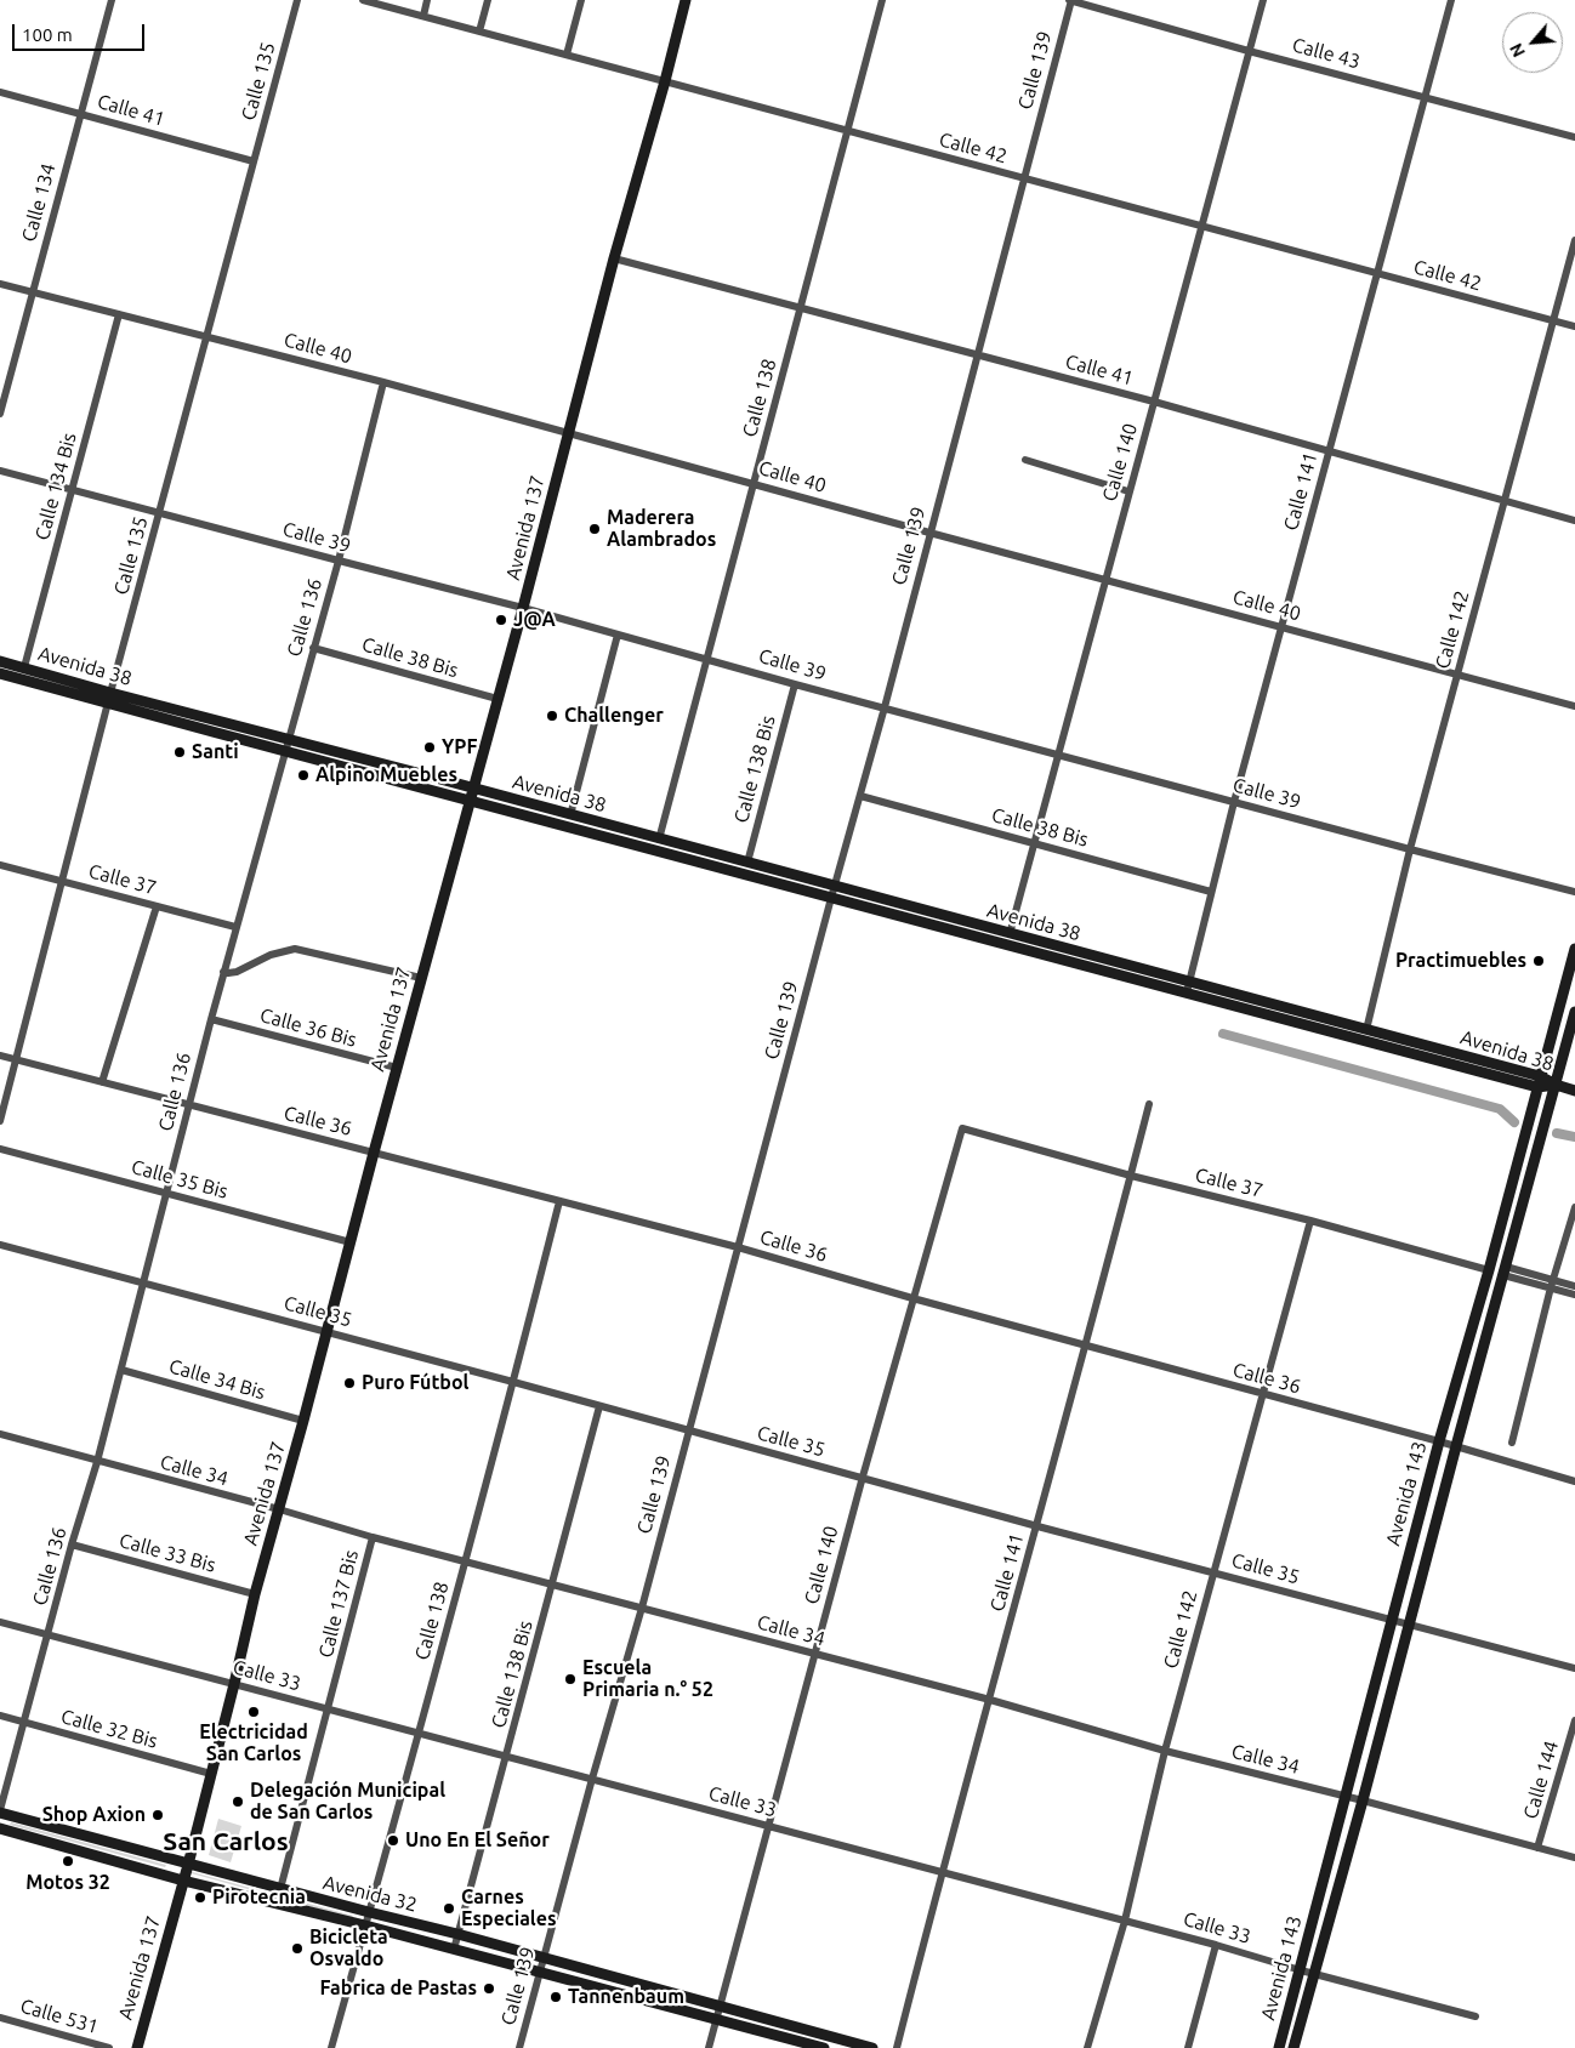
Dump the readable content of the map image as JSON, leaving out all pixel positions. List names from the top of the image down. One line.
{"streets":{"main road":["Avenida 137","Avenida 38","Avenida 143","Avenida 32"],"street":["Calle 43","Calle 139","Calle 135","Calle 41","Calle 42","Calle 134","Calle 40","Calle 138","Calle 140","Calle 134 Bis","Calle 141","Calle 39","Calle 136","Calle 142","Calle 38 Bis","Calle 138 Bis","Calle 37","Calle 36 Bis","Calle 36","Calle 35 Bis","Calle 35","Calle 34 Bis","Calle 34","Calle 33 Bis","Calle 137 Bis","Calle 33","Calle 32 Bis","Calle 144","Calle 531"]},"crossings":[["Calle 43","Calle 139"],["Calle 43","Calle 140"],["Calle 43","Calle 141"],["Calle 139","Calle 41"],["Calle 139","Calle 42"],["Calle 139","Calle 40"],["Calle 139","Calle 39"],["Calle 139","Calle 38 Bis"],["Calle 139","Avenida 38"],["Calle 139","Calle 36"],["Calle 139","Calle 35"],["Calle 139","Calle 34"],["Calle 139","Calle 33"],["Calle 139","Avenida 32"],["Calle 135","Calle 41"],["Calle 135","Calle 40"],["Calle 135","Calle 39"],["Calle 135","Avenida 38"],["Calle 135","Calle 37"],["Calle 135","Calle 36"],["Calle 41","Calle 134"],["Calle 41","Calle 138"],["Calle 41","Calle 140"],["Calle 41","Calle 141"],["Calle 41","Avenida 137"],["Calle 41","Calle 142"],["Calle 42","Calle 138"],["Calle 42","Calle 140"],["Calle 42","Calle 141"],["Calle 42","Avenida 137"],["Calle 42","Calle 142"],["Calle 134","Calle 40"],["Calle 40","Calle 138"],["Calle 40","Calle 140"],["Calle 40","Calle 134 Bis"],["Calle 40","Calle 141"],["Calle 40","Avenida 137"],["Calle 40","Calle 136"],["Calle 40","Calle 142"],["Calle 138","Calle 39"],["Calle 138","Avenida 38"],["Calle 138","Calle 36"],["Calle 138","Calle 35"],["Calle 138","Calle 34"],["Calle 138","Calle 33"],["Calle 138","Avenida 32"],["Calle 140","Calle 39"],["Calle 140","Calle 38 Bis"],["Calle 140","Avenida 38"],["Calle 140","Calle 37"],["Calle 140","Calle 36"],["Calle 140","Calle 35"],["Calle 140","Calle 34"],["Calle 140","Calle 33"],["Calle 140","Avenida 32"],["Calle 134 Bis","Calle 39"],["Calle 134 Bis","Avenida 38"],["Calle 141","Calle 39"],["Calle 141","Calle 38 Bis"],["Calle 141","Avenida 38"],["Calle 141","Calle 37"],["Calle 141","Calle 36"],["Calle 141","Calle 35"],["Calle 141","Calle 34"],["Calle 141","Calle 33"],["Avenida 137","Calle 39"],["Avenida 137","Calle 38 Bis"],["Avenida 137","Avenida 38"],["Avenida 137","Calle 36 Bis"],["Avenida 137","Calle 36"],["Avenida 137","Calle 35 Bis"],["Avenida 137","Calle 35"],["Avenida 137","Calle 34 Bis"],["Avenida 137","Calle 34"],["Avenida 137","Calle 33 Bis"],["Avenida 137","Calle 33"],["Avenida 137","Calle 32 Bis"],["Avenida 137","Avenida 32"],["Calle 39","Calle 136"],["Calle 39","Calle 142"],["Calle 39","Calle 138 Bis"],["Calle 136","Calle 38 Bis"],["Calle 136","Avenida 38"],["Calle 136","Calle 37"],["Calle 136","Calle 36 Bis"],["Calle 136","Calle 36"],["Calle 136","Calle 35 Bis"],["Calle 136","Calle 35"],["Calle 136","Calle 34 Bis"],["Calle 136","Calle 34"],["Calle 136","Calle 33 Bis"],["Calle 136","Calle 33"],["Calle 136","Calle 32 Bis"],["Calle 136","Avenida 32"],["Calle 142","Avenida 38"],["Calle 142","Calle 37"],["Calle 142","Calle 36"],["Calle 142","Calle 35"],["Calle 142","Calle 34"],["Calle 142","Calle 33"],["Avenida 38","Calle 138 Bis"],["Avenida 38","Avenida 143"],["Calle 138 Bis","Calle 35"],["Calle 138 Bis","Calle 34"],["Calle 138 Bis","Calle 33"],["Calle 138 Bis","Avenida 32"],["Calle 37","Avenida 143"],["Calle 36","Avenida 143"],["Calle 35","Avenida 143"],["Calle 34","Avenida 143"],["Calle 34","Calle 137 Bis"],["Calle 34","Calle 144"],["Avenida 143","Calle 33"],["Calle 137 Bis","Calle 33"],["Calle 137 Bis","Avenida 32"]],"districts":["San Carlos"],"places":["Maderera Alambrados","J@A","Challenger","YPF","Santi","Alpino Muebles","Practimuebles","Puro Fútbol","Escuela Primaria n.° 52","Electricidad San Carlos","Delegación Municipal de San Carlos","Shop Axion","Uno En El Señor","Motos 32","Pirotecnia","Carnes Especiales","Bicicleta Osvaldo","Fabrica de Pastas","Tannenbaum"],"scale_bar":"100 m","north":"bottom left"}
